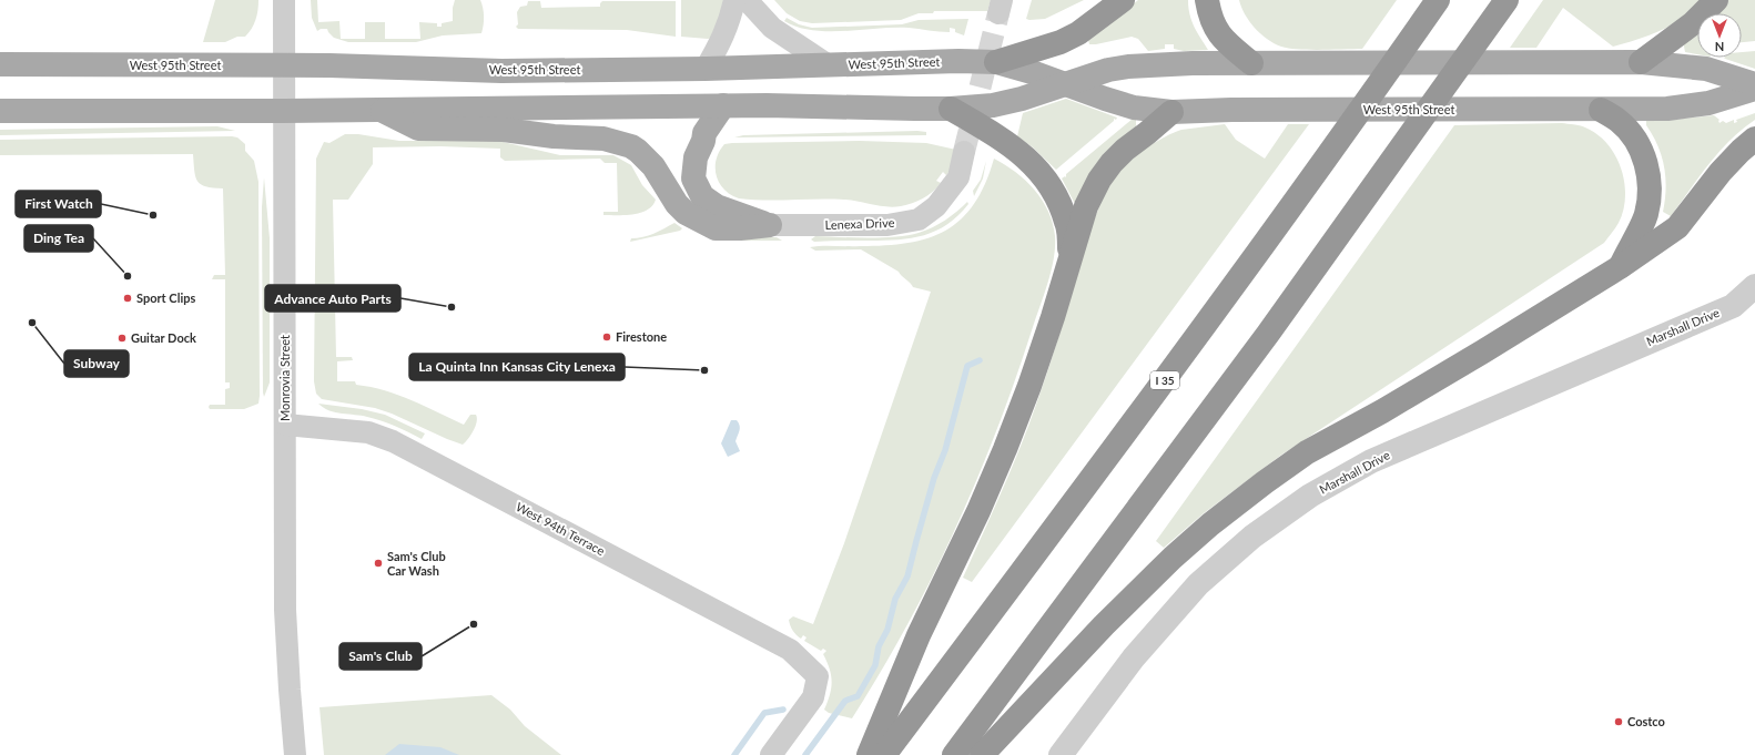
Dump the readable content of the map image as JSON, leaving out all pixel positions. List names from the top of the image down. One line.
{"streets":{"highway":["I 35"],"main road":["West 95th Street"],"street":["Lenexa Drive","Marshall Drive","Monrovia Street","West 94th Terrace"]},"crossings":[["West 95th Street","Monrovia Street"],["Monrovia Street","West 94th Terrace"]],"places":["First Watch","Ding Tea","Sport Clips","Advance Auto Parts","Subway","Firestone","Guitar Dock","La Quinta Inn Kansas City Lenexa","Sam's Club Car Wash","Sam's Club","Costco"],"north":"bottom"}
